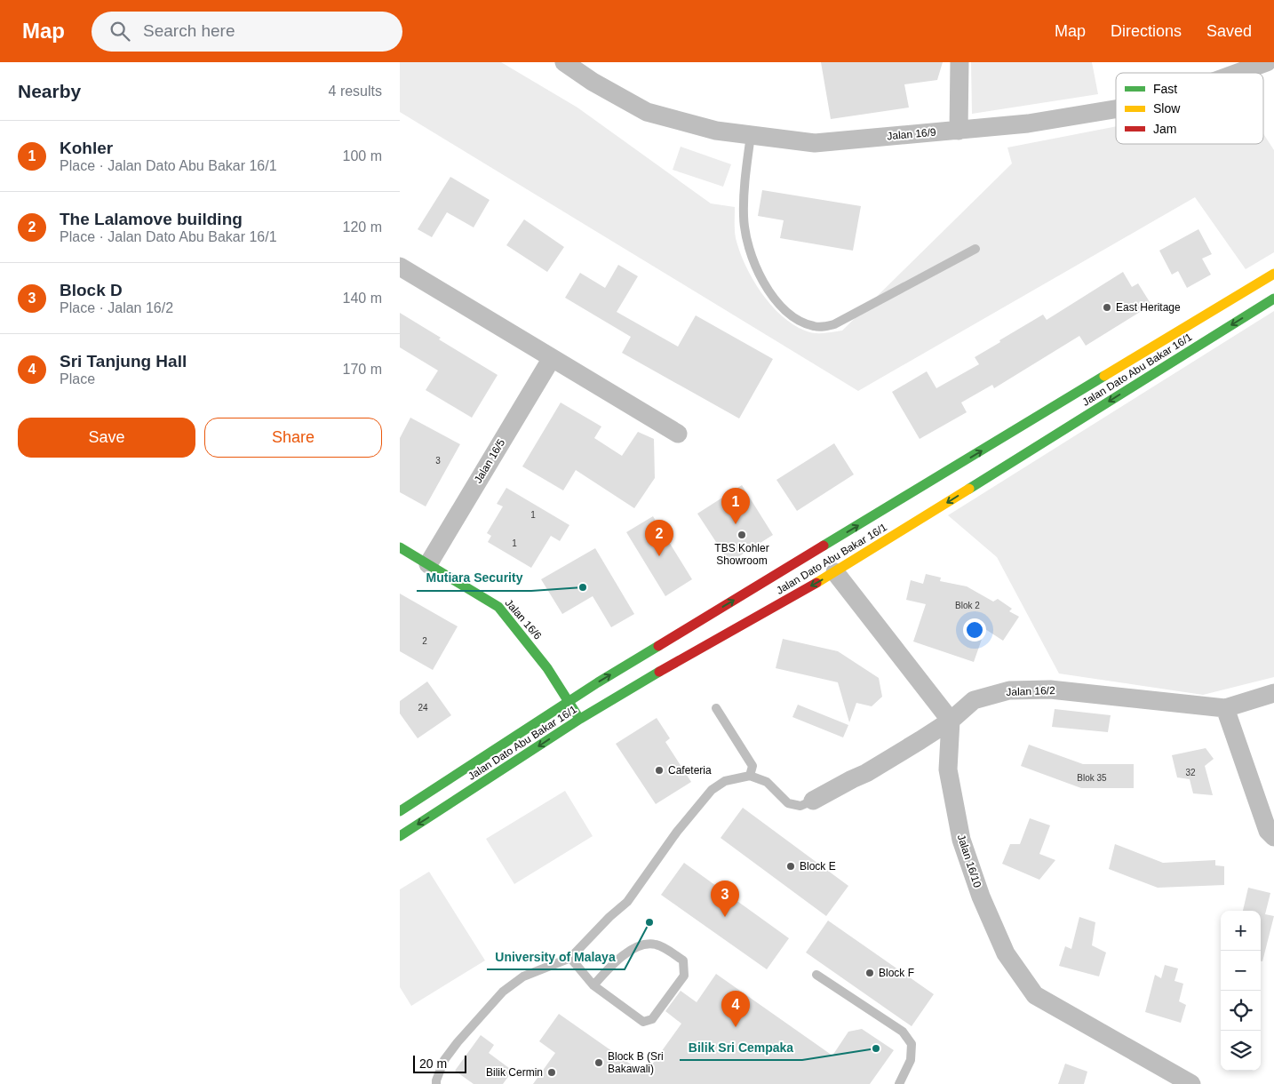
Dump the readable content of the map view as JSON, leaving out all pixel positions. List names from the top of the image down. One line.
{"streets":{"main road":["Jalan Dato Abu Bakar 16/1","Jalan 16/6"],"street":["Jalan 16/9","Jalan 16/5","Jalan 16/2","Jalan 16/10"]},"crossings":[["Jalan Dato Abu Bakar 16/1","Jalan 16/6"],["Jalan 16/5","Jalan 16/6"],["Jalan 16/2","Jalan 16/10"]],"places":["East Heritage","TBS Kohler Showroom","Mutiara Security","Cafeteria","Block E","University of Malaya","Block F","Bilik Sri Cempaka","Block B (Sri Bakawali)","Bilik Cermin"],"house_numbers":["3","1","1","Blok 2","2","24","32","Blok 35"],"legend":["Fast","Slow","Jam"],"scale_bar":"20 m","page":{"header":"Map","search":"Search here","nav":["Map","Directions","Saved"],"heading":["Nearby","4 results"],"list":[{"mark":"1","name":"Kohler","note":"Place · Jalan Dato Abu Bakar 16/1","value":"100 m"},{"mark":"2","name":"The Lalamove building","note":"Place · Jalan Dato Abu Bakar 16/1","value":"120 m"},{"mark":"3","name":"Block D","note":"Place · Jalan 16/2","value":"140 m"},{"mark":"4","name":"Sri Tanjung Hall","note":"Place","value":"170 m"}],"buttons":["Save","Share"],"pins":["1","2","3","4"],"map_buttons":["+","−"],"scale":"20 m"}}
